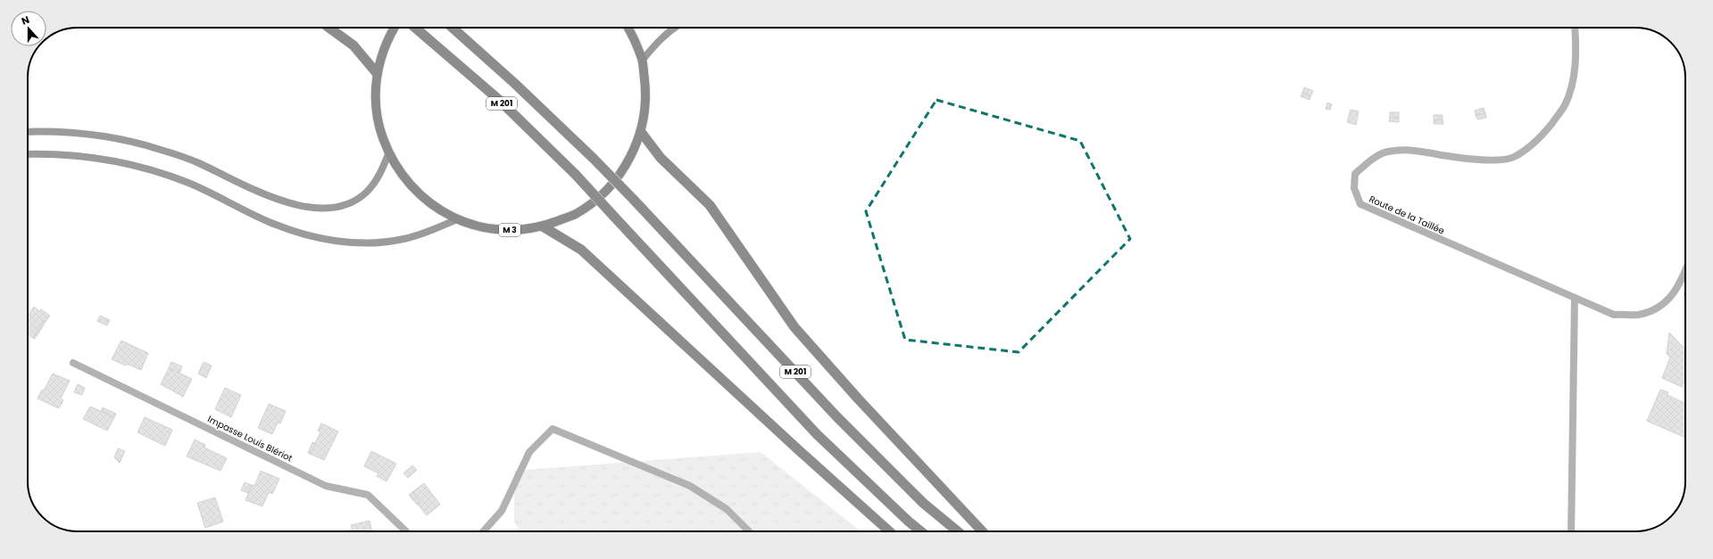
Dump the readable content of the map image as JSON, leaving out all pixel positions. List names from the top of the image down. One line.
{"streets":{"highway":["M 201"],"main road":["M 3"],"street":["Route de la Taillée","Impasse Louis Blériot"]},"north":"top"}
